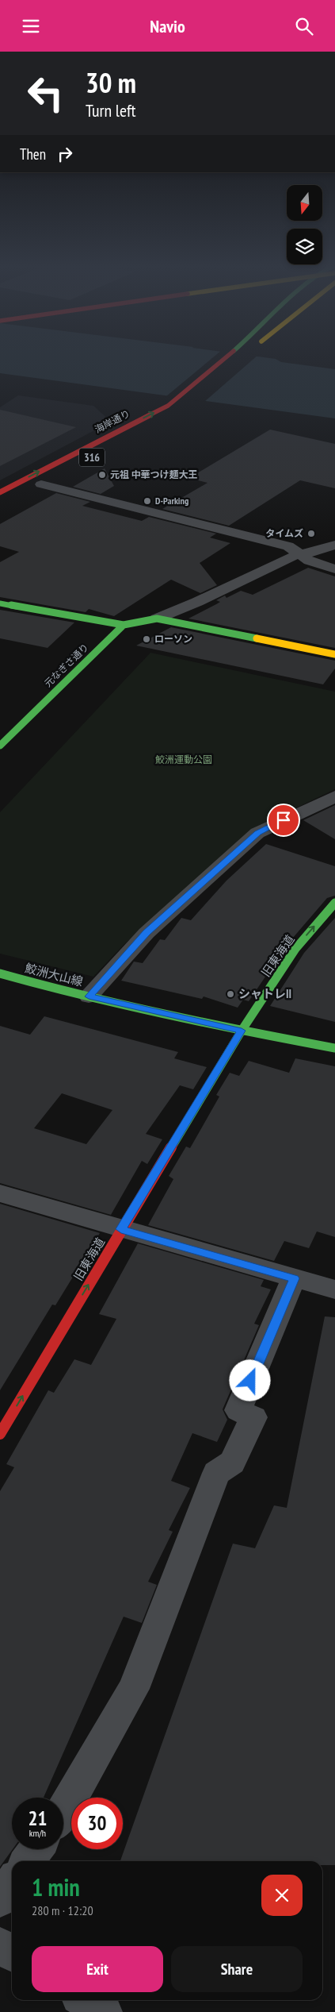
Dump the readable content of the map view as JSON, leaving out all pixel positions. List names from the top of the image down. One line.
{"streets":{"main road":["海岸通り","316","元なぎさ通り","旧東海道","鮫洲大山線"]},"crossings":[["旧東海道","鮫洲大山線"]],"one_way":["海岸通り","旧東海道"],"parks":["鮫洲運動公園"],"places":["元祖 中華つけ麺大王","D-Parking","タイムズ","ローソン","シャトレII"],"north":"bottom","page":{"header":"Navio","turn":["30 m","Turn left"],"then":"Then","speed":"21 km/h","limit":"30","heading":["1 min","280 m · 12:20"],"buttons":["Exit","Share"]}}
